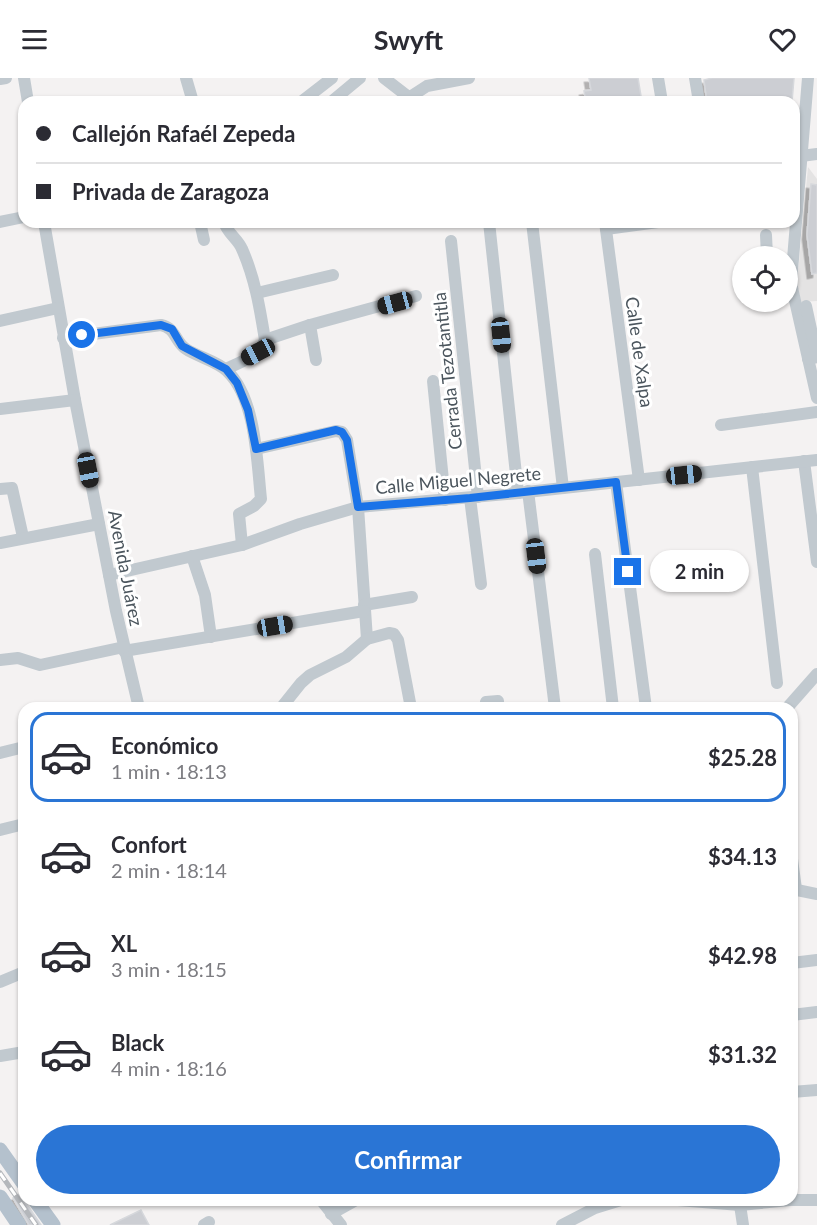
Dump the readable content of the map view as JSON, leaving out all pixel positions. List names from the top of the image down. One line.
{"streets":{"street":["Calle de Xalpa","Cerrada Tezotantitla","Calle Miguel Negrete","Avenida Juárez"]},"crossings":[["Calle de Xalpa","Calle Miguel Negrete"],["Cerrada Tezotantitla","Calle Miguel Negrete"],["Calle Miguel Negrete","Avenida Juárez"]],"page":{"header":"Swyft","banner":["Callejón Rafaél Zepeda","Privada de Zaragoza"],"bubble":"2 min","list":[{"name":"Económico","note":"1 min · 18:13","value":"$25.28"},{"name":"Confort","note":"2 min · 18:14","value":"$34.13"},{"name":"XL","note":"3 min · 18:15","value":"$42.98"},{"name":"Black","note":"4 min · 18:16","value":"$31.32"}],"buttons":"Confirmar"}}
